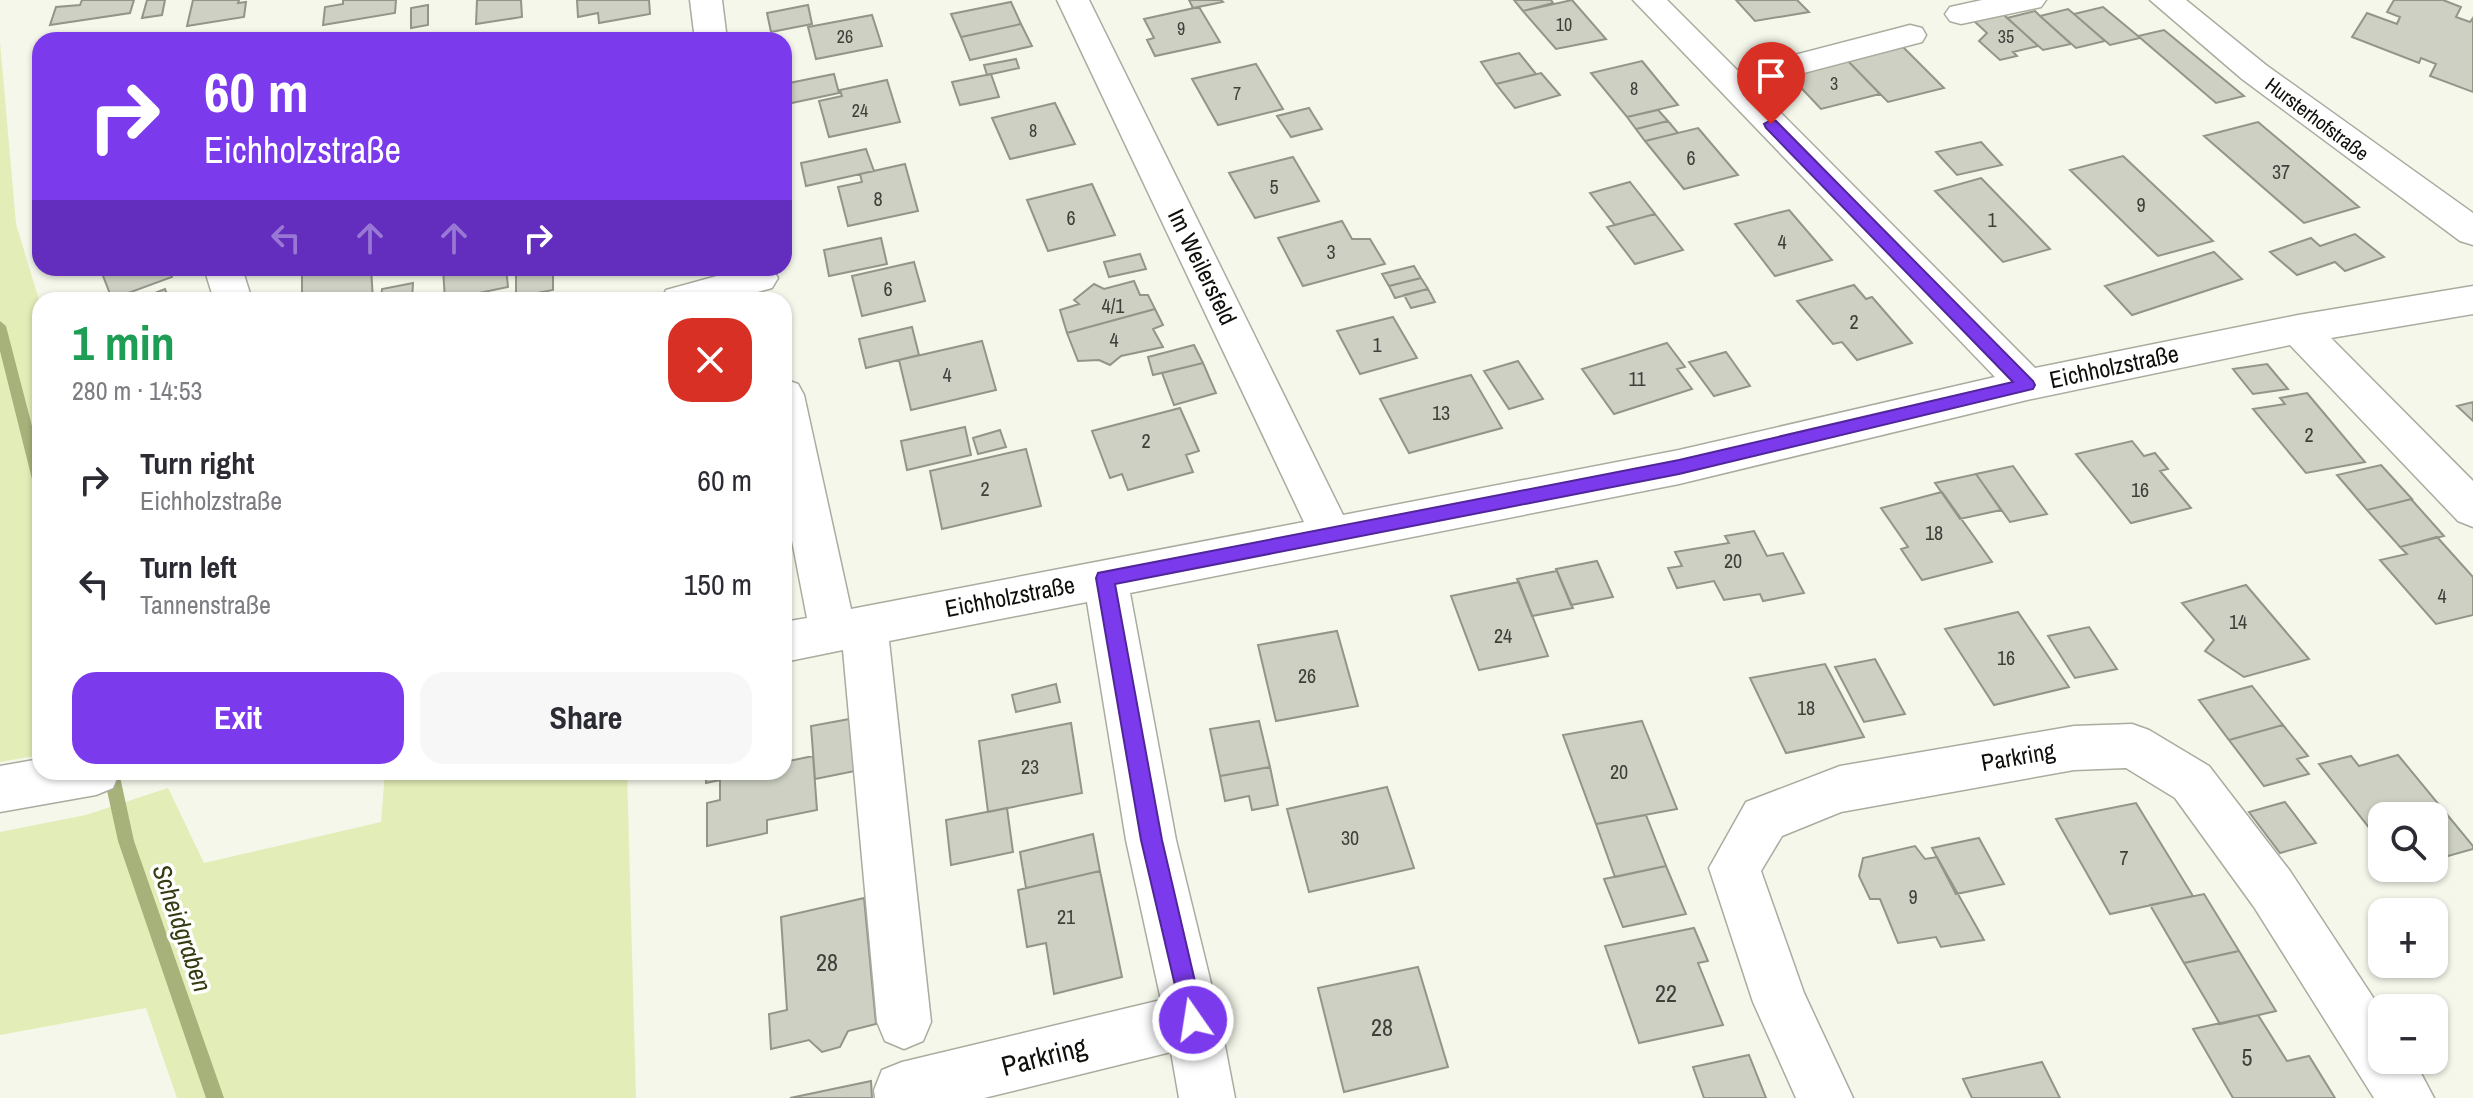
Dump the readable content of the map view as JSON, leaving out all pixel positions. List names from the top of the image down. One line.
{"streets":{"street":["Hursterhofstraße","Im Weilersfeld","Eichholzstraße","Parkring"]},"crossings":[["Im Weilersfeld","Eichholzstraße"]],"water":["Scheidgraben"],"house_numbers":["10","9","26","35","3","8","7","24","8","6","37","5","8","9","6","1","4","3","6","4/1","2","4","1","4","11","13","2","2","2","16","18","20","4","14","24","16","26","18","23","20","30","7","9","21","28","22","28","5"],"page":{"turn":["60 m","Eichholzstraße"],"heading":["1 min","280 m · 14:53"],"list":[{"name":"Turn right","note":"Eichholzstraße","value":"60 m"},{"name":"Turn left","note":"Tannenstraße","value":"150 m"}],"buttons":["Exit","Share"],"map_buttons":["+","−"]}}
